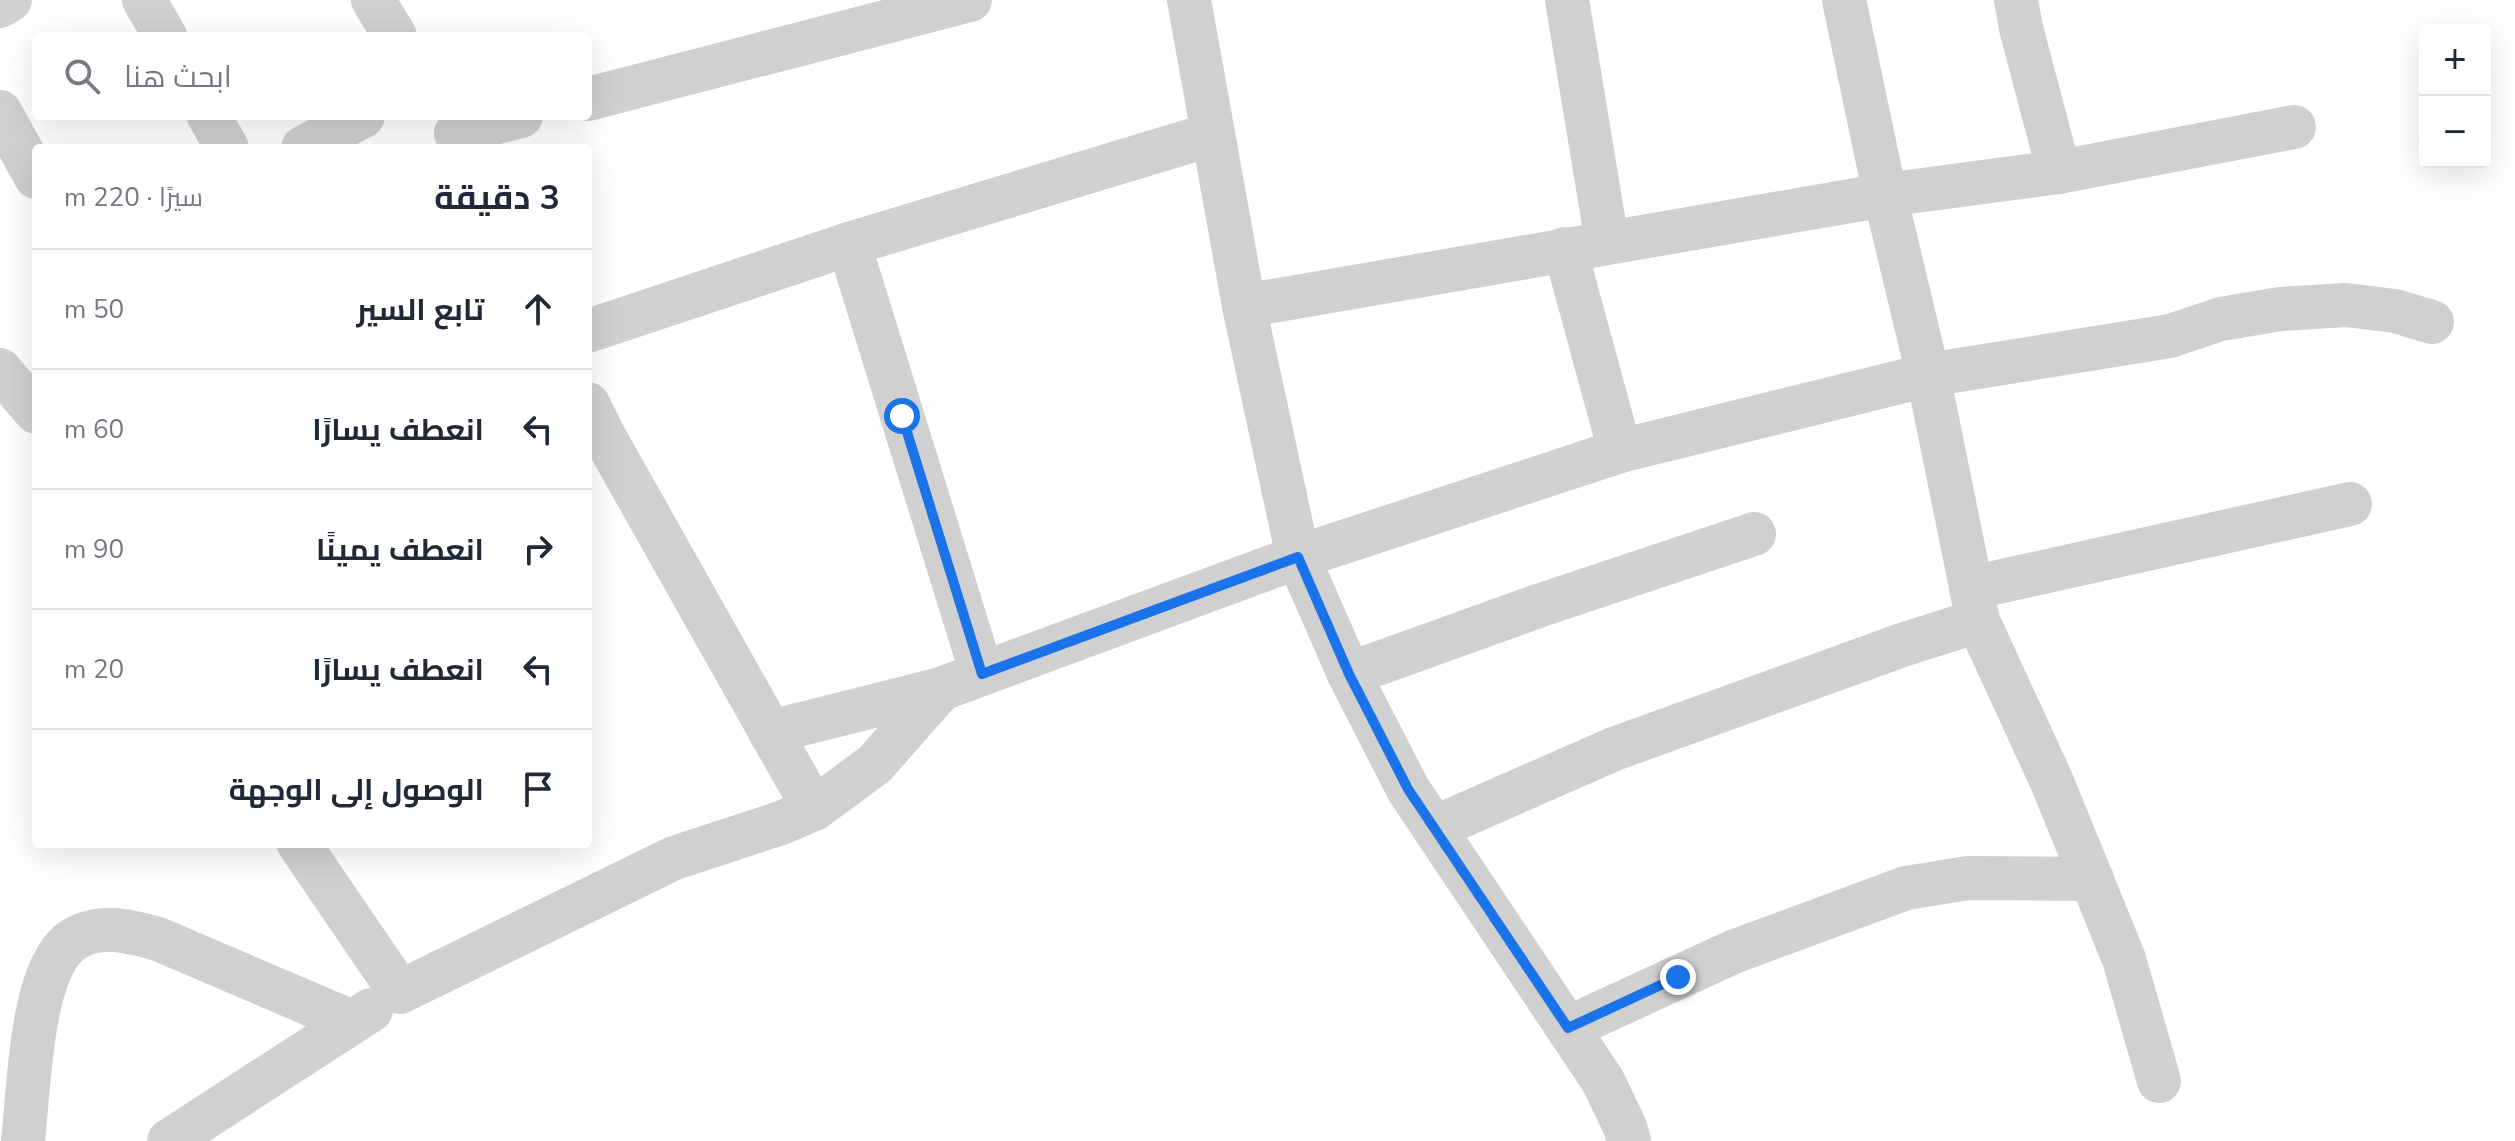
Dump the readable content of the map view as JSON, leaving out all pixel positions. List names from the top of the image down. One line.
{"page":{"map_buttons":["+","−"],"search":"ابحث هنا","heading":["3 دقيقة","سيرًا · 220 m"],"list":[["تابع السير","50 m"],["انعطف يسارًا","60 m"],["انعطف يمينًا","90 m"],["انعطف يسارًا","20 m"],"الوصول إلى الوجهة"]}}
